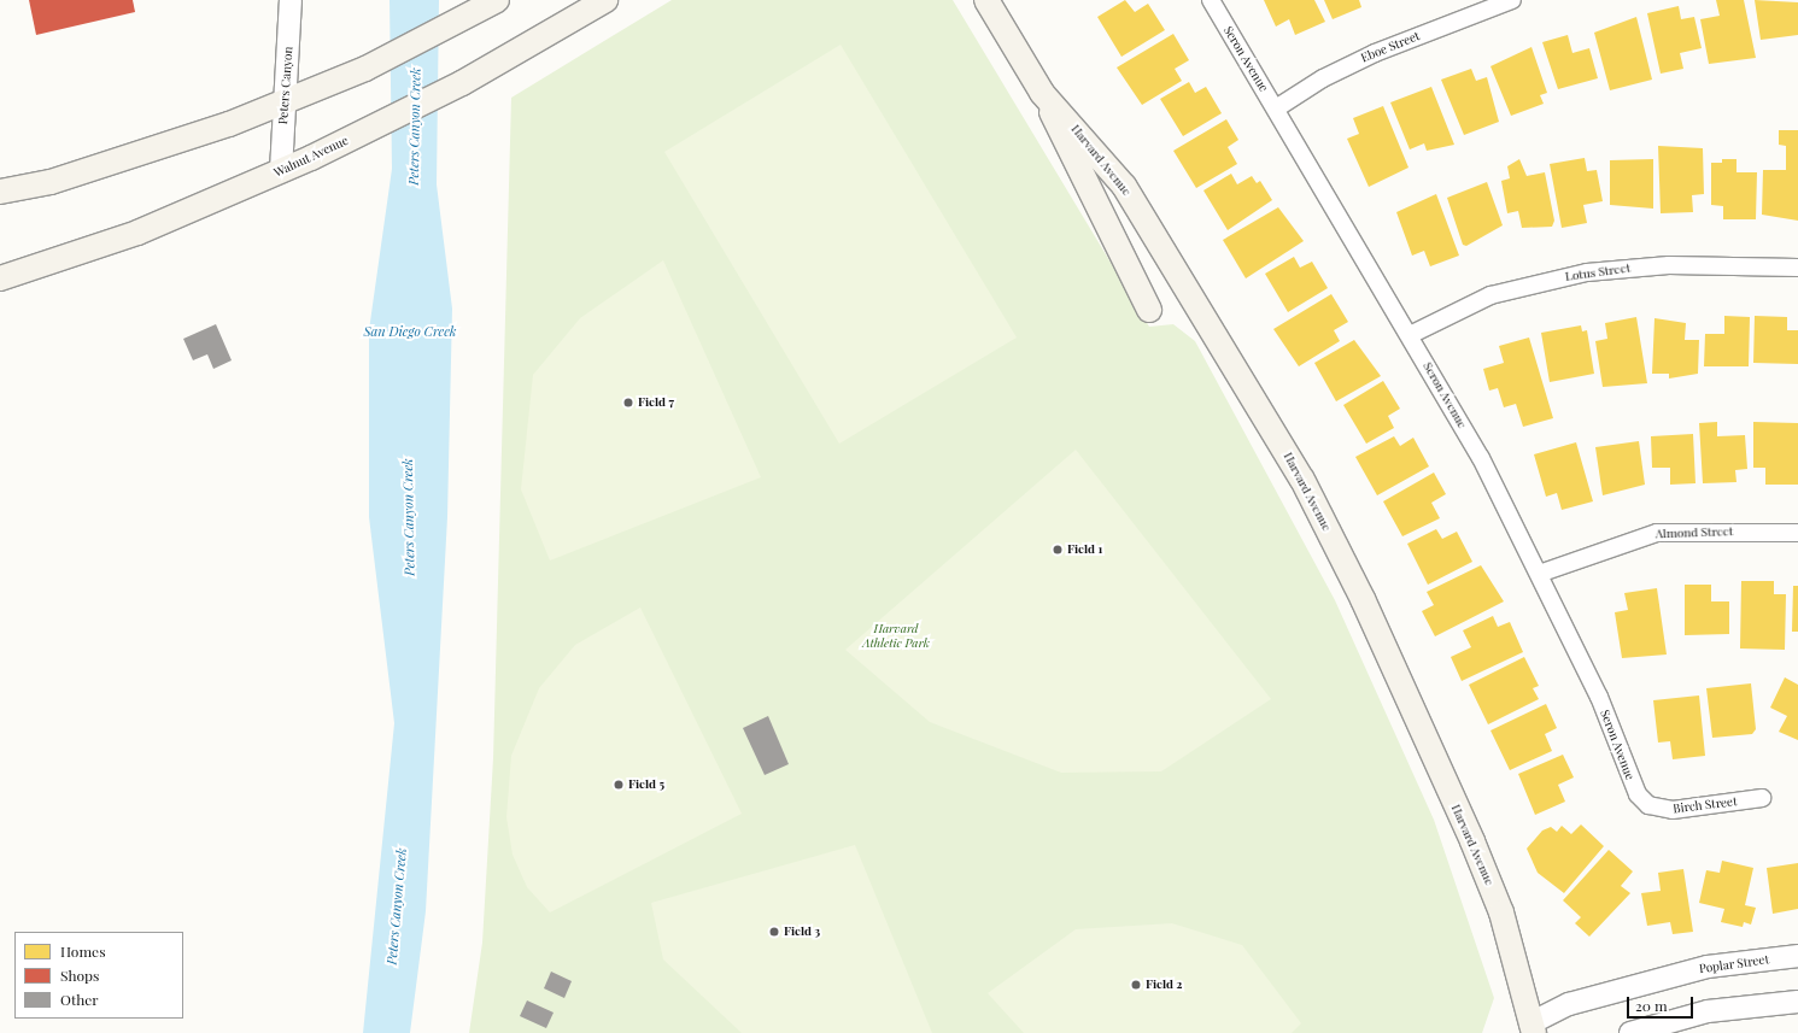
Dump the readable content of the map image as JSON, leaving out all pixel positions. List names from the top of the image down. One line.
{"streets":{"main road":["Walnut Avenue","Harvard Avenue"],"street":["Eboe Street","Seron Avenue","Peters Canyon","Lotus Street","Almond Street","Birch Street","Poplar Street"]},"crossings":[["Eboe Street","Seron Avenue"],["Seron Avenue","Lotus Street"],["Seron Avenue","Almond Street"],["Seron Avenue","Birch Street"],["Peters Canyon","Walnut Avenue"],["Harvard Avenue","Poplar Street"]],"water":["Peters Canyon Creek","San Diego Creek"],"parks":["Harvard Athletic Park"],"places":["Field 7","Field 1","Field 5","Field 3","Field 2"],"legend":["Homes","Shops","Other"],"scale_bar":"20 m"}
